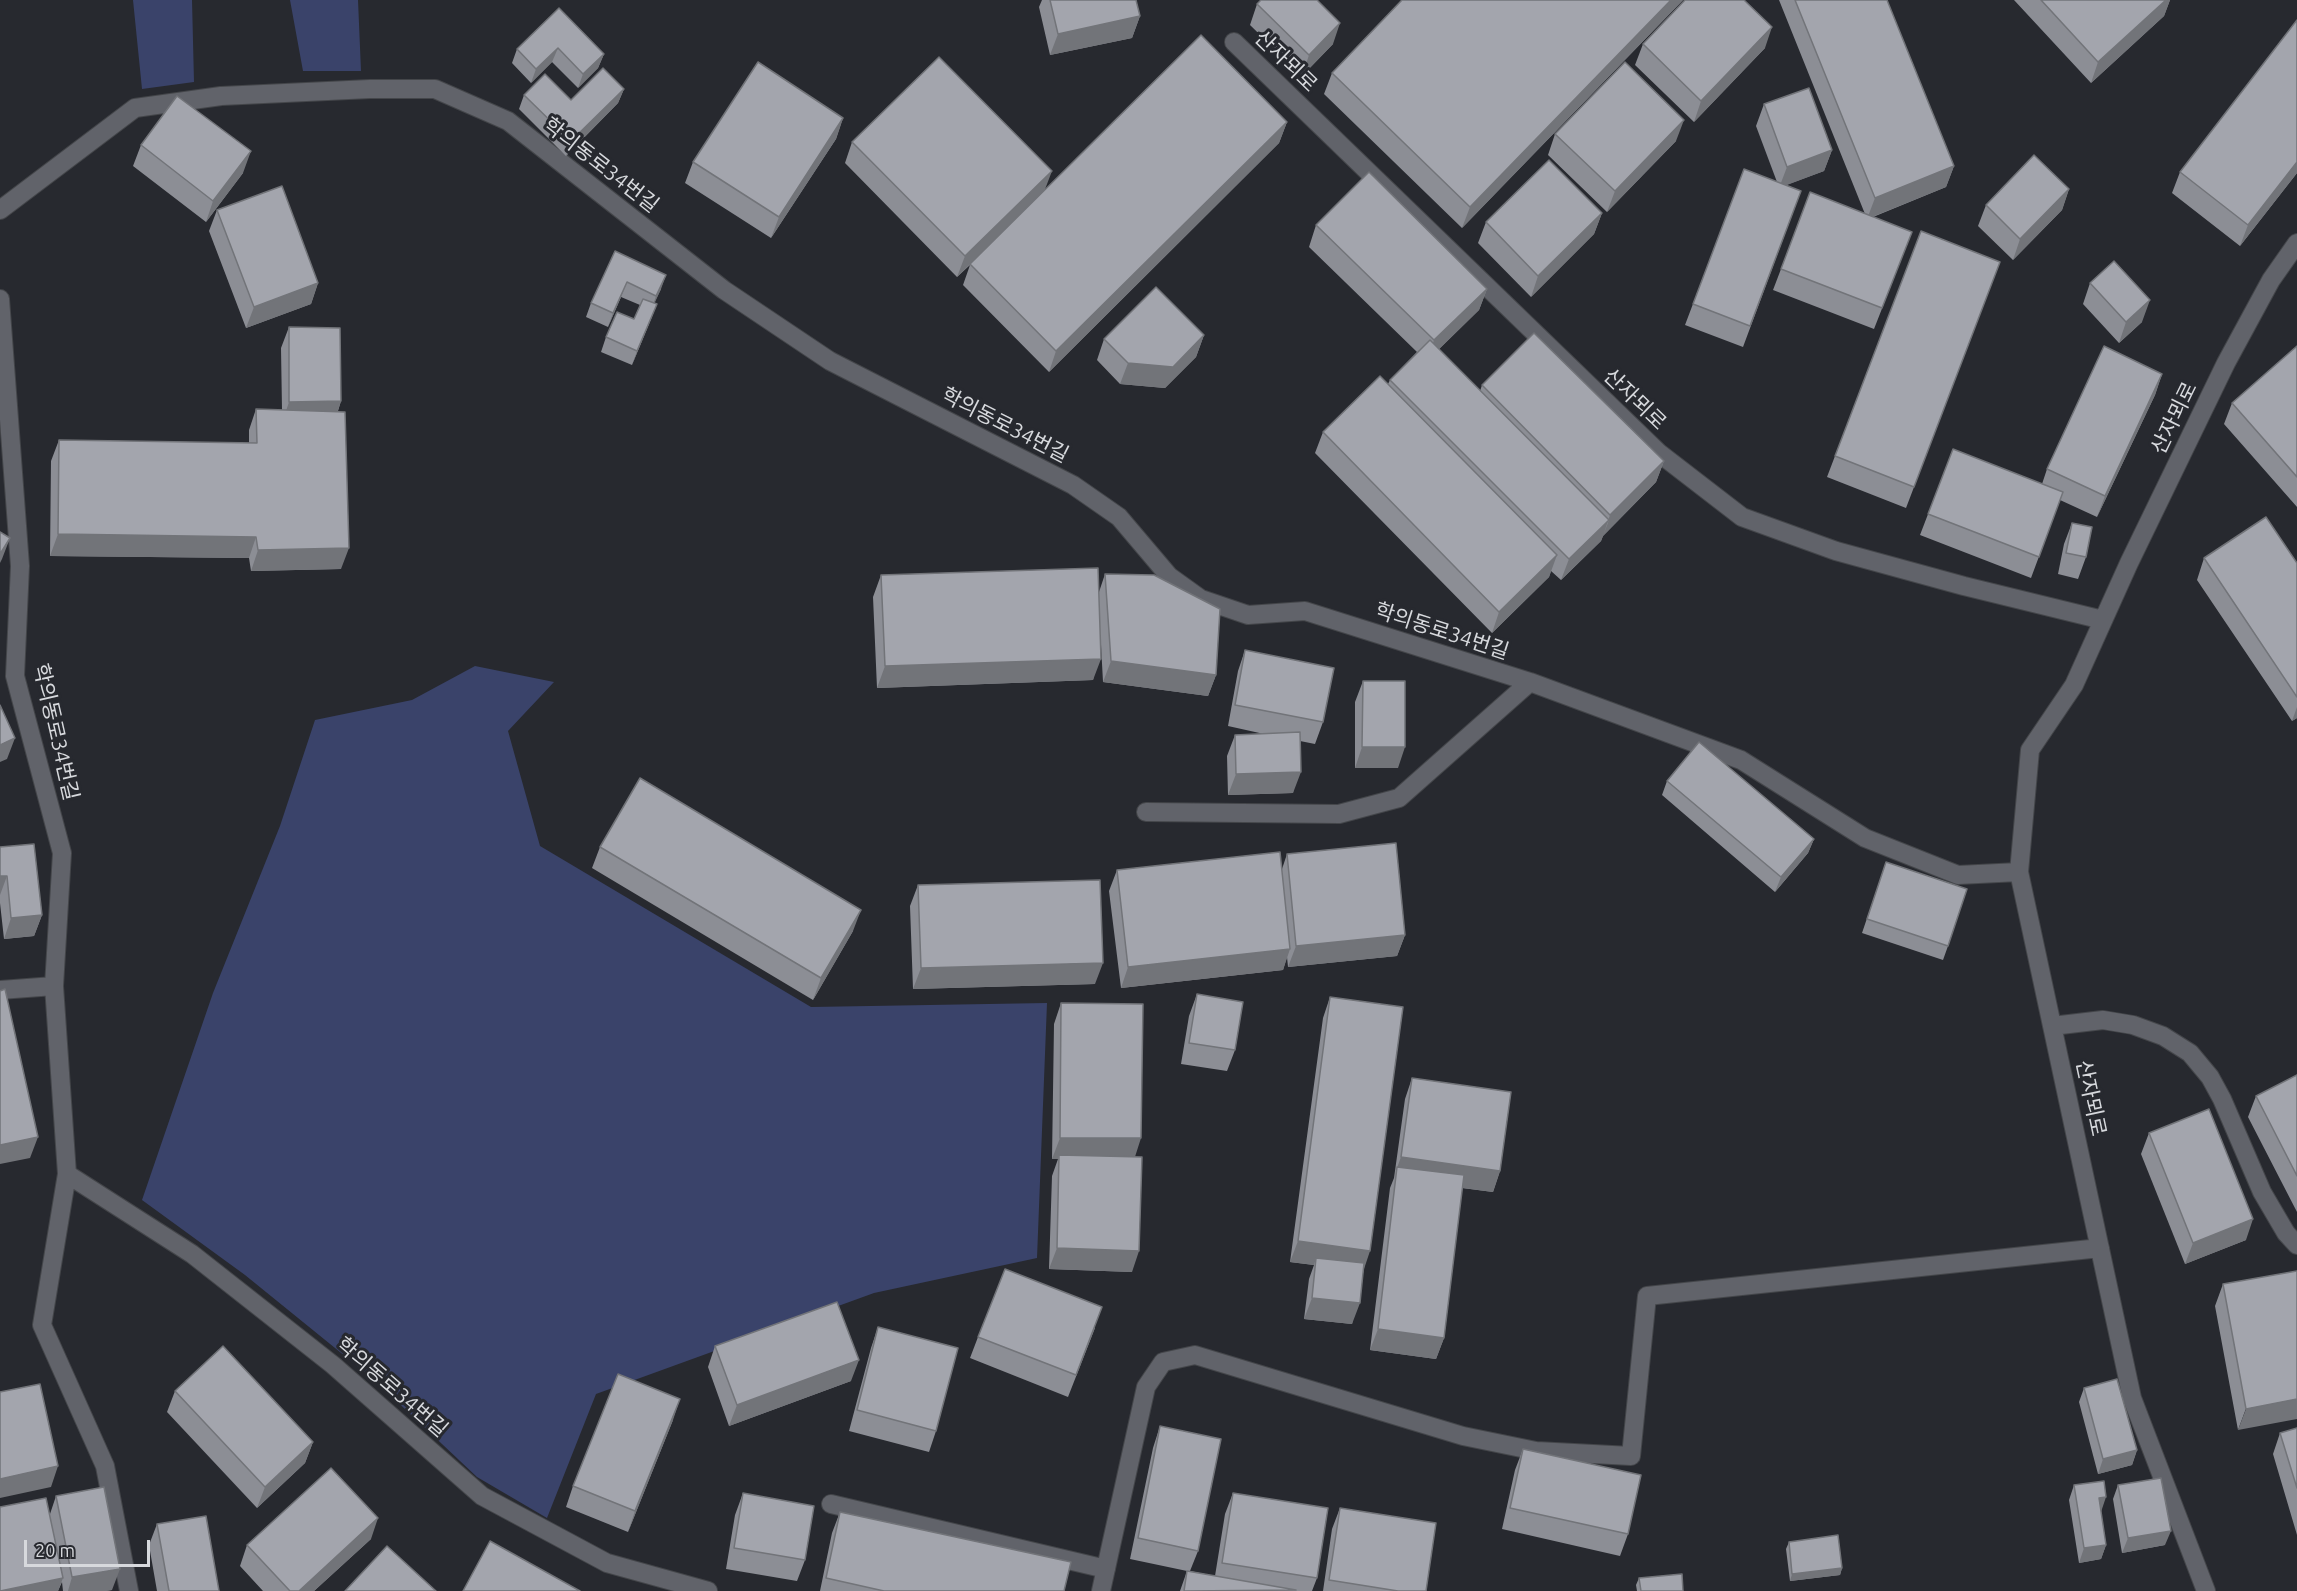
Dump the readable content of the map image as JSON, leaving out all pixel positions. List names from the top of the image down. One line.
{"streets":{"street":["산자뫼로","학의동로34번길"]},"crossings":[["산자뫼로","학의동로34번길"]],"scale_bar":"20 m"}
